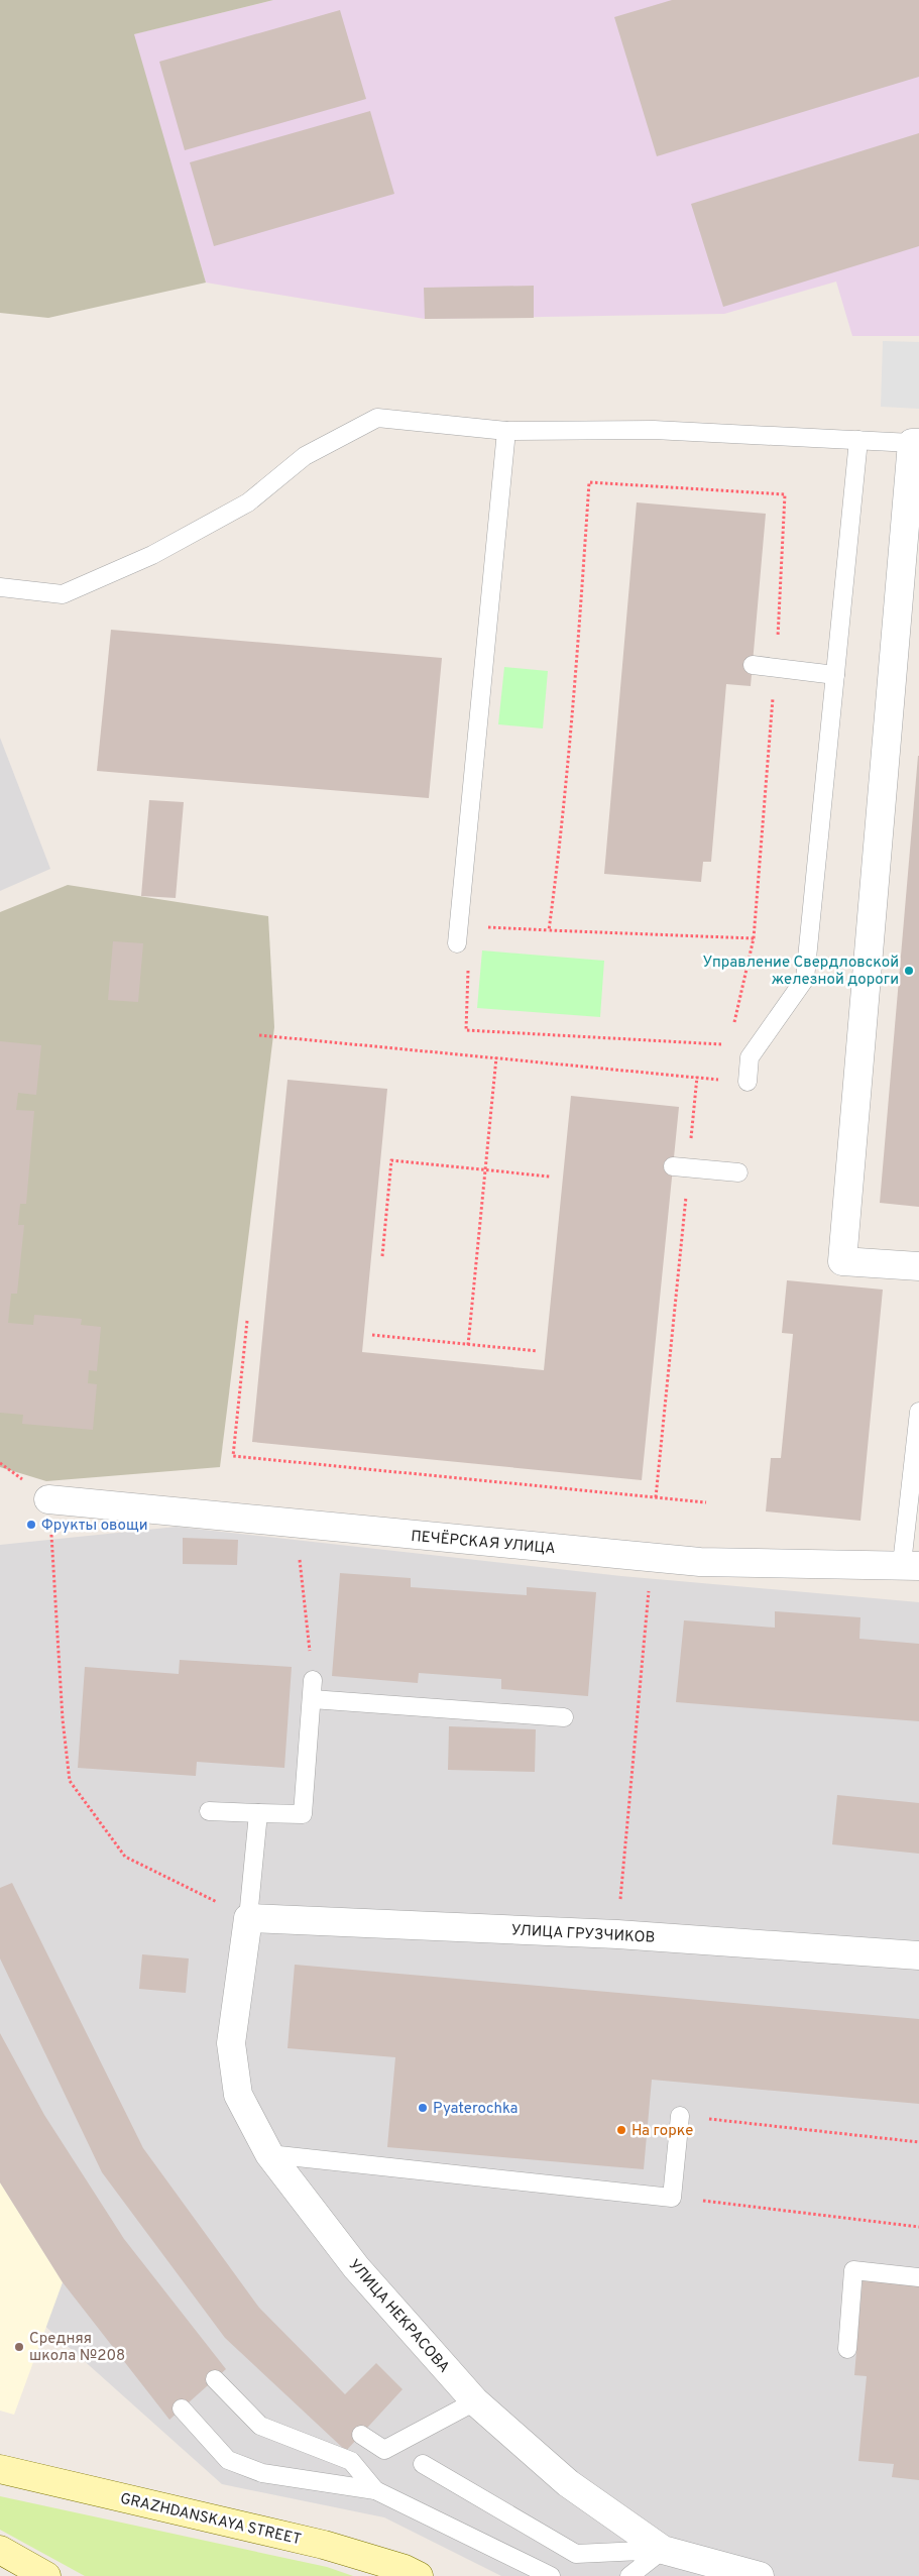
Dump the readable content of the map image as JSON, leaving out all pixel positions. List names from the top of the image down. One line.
{"streets":{"street":["ПЕЧЁРСКАЯ УЛИЦА","УЛИЦА ГРУЗЧИКОВ","УЛИЦА НЕКРАСОВА","GRAZHDANSKAYA STREET"]},"crossings":[["УЛИЦА ГРУЗЧИКОВ","УЛИЦА НЕКРАСОВА"]],"places":["Управление Свердловской железной дороги","Фрукты овощи","Pyaterochka","На горке","Средняя школа №208"]}
